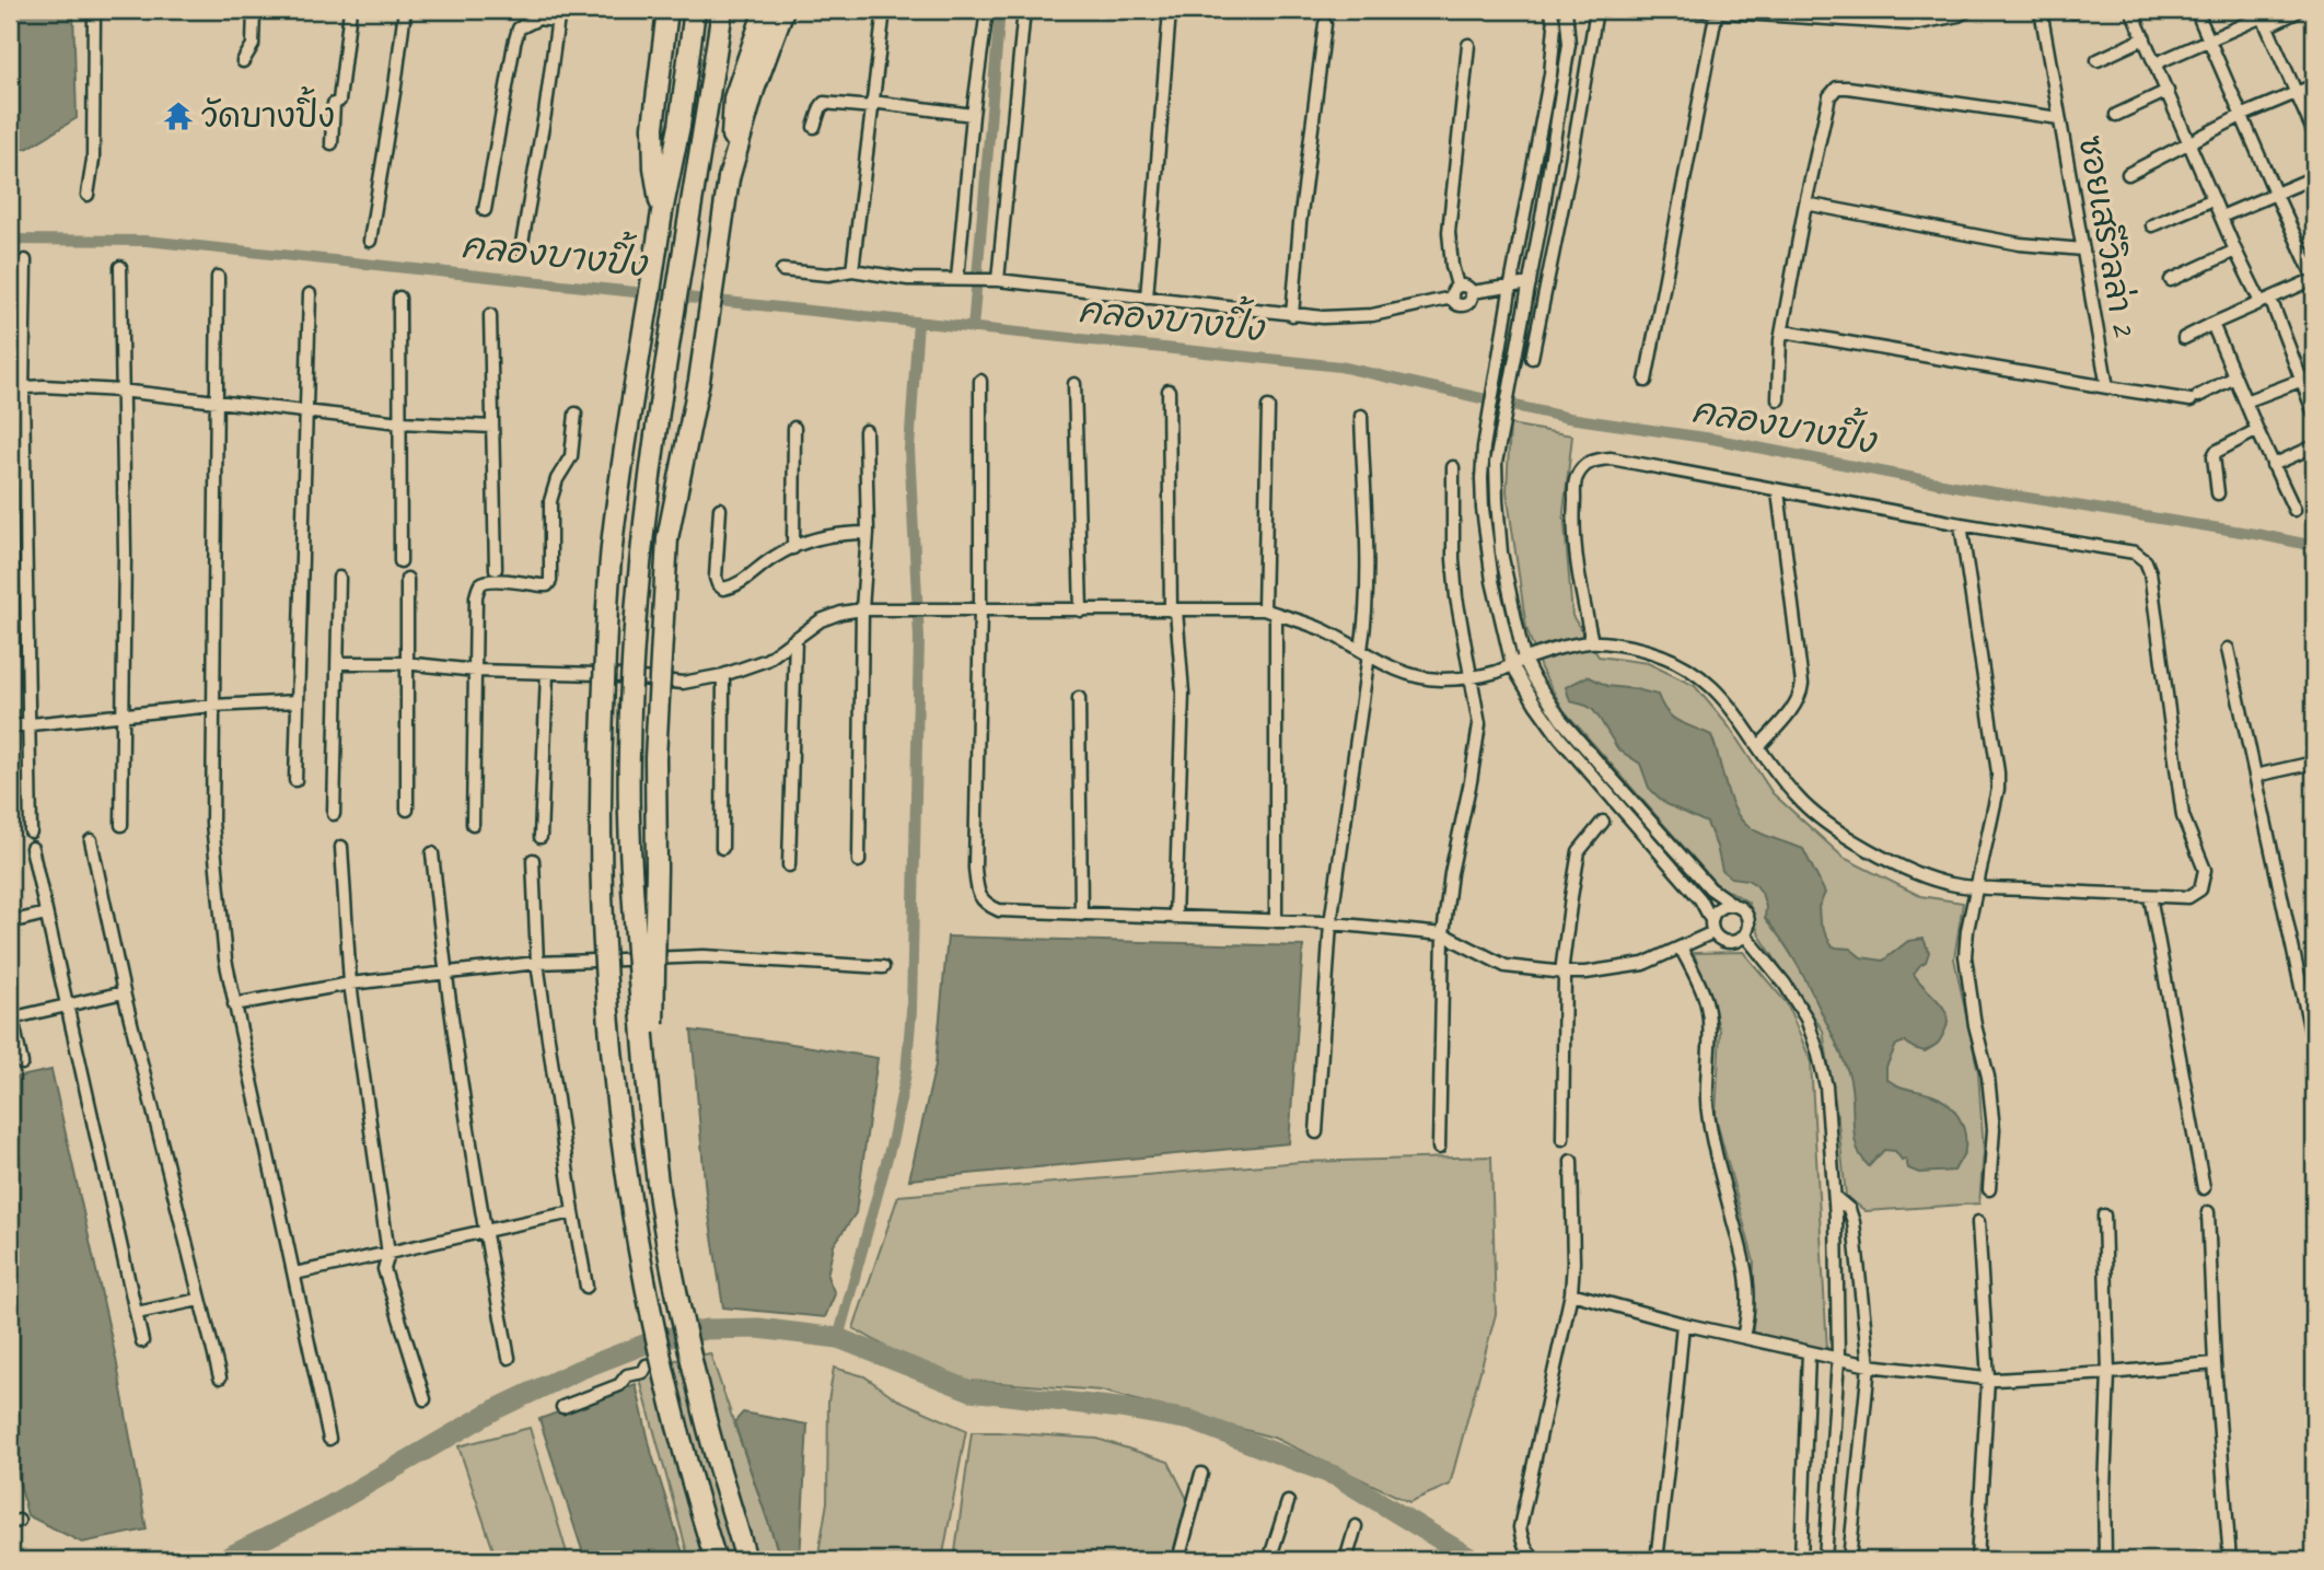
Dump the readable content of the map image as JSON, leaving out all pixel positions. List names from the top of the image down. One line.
{"streets":{"street":["ซอยเสรีวิลล่า 2"]},"water":["คลองบางปิ้ง"],"places":{"temple":["วัดบางปิ้ง"]}}
